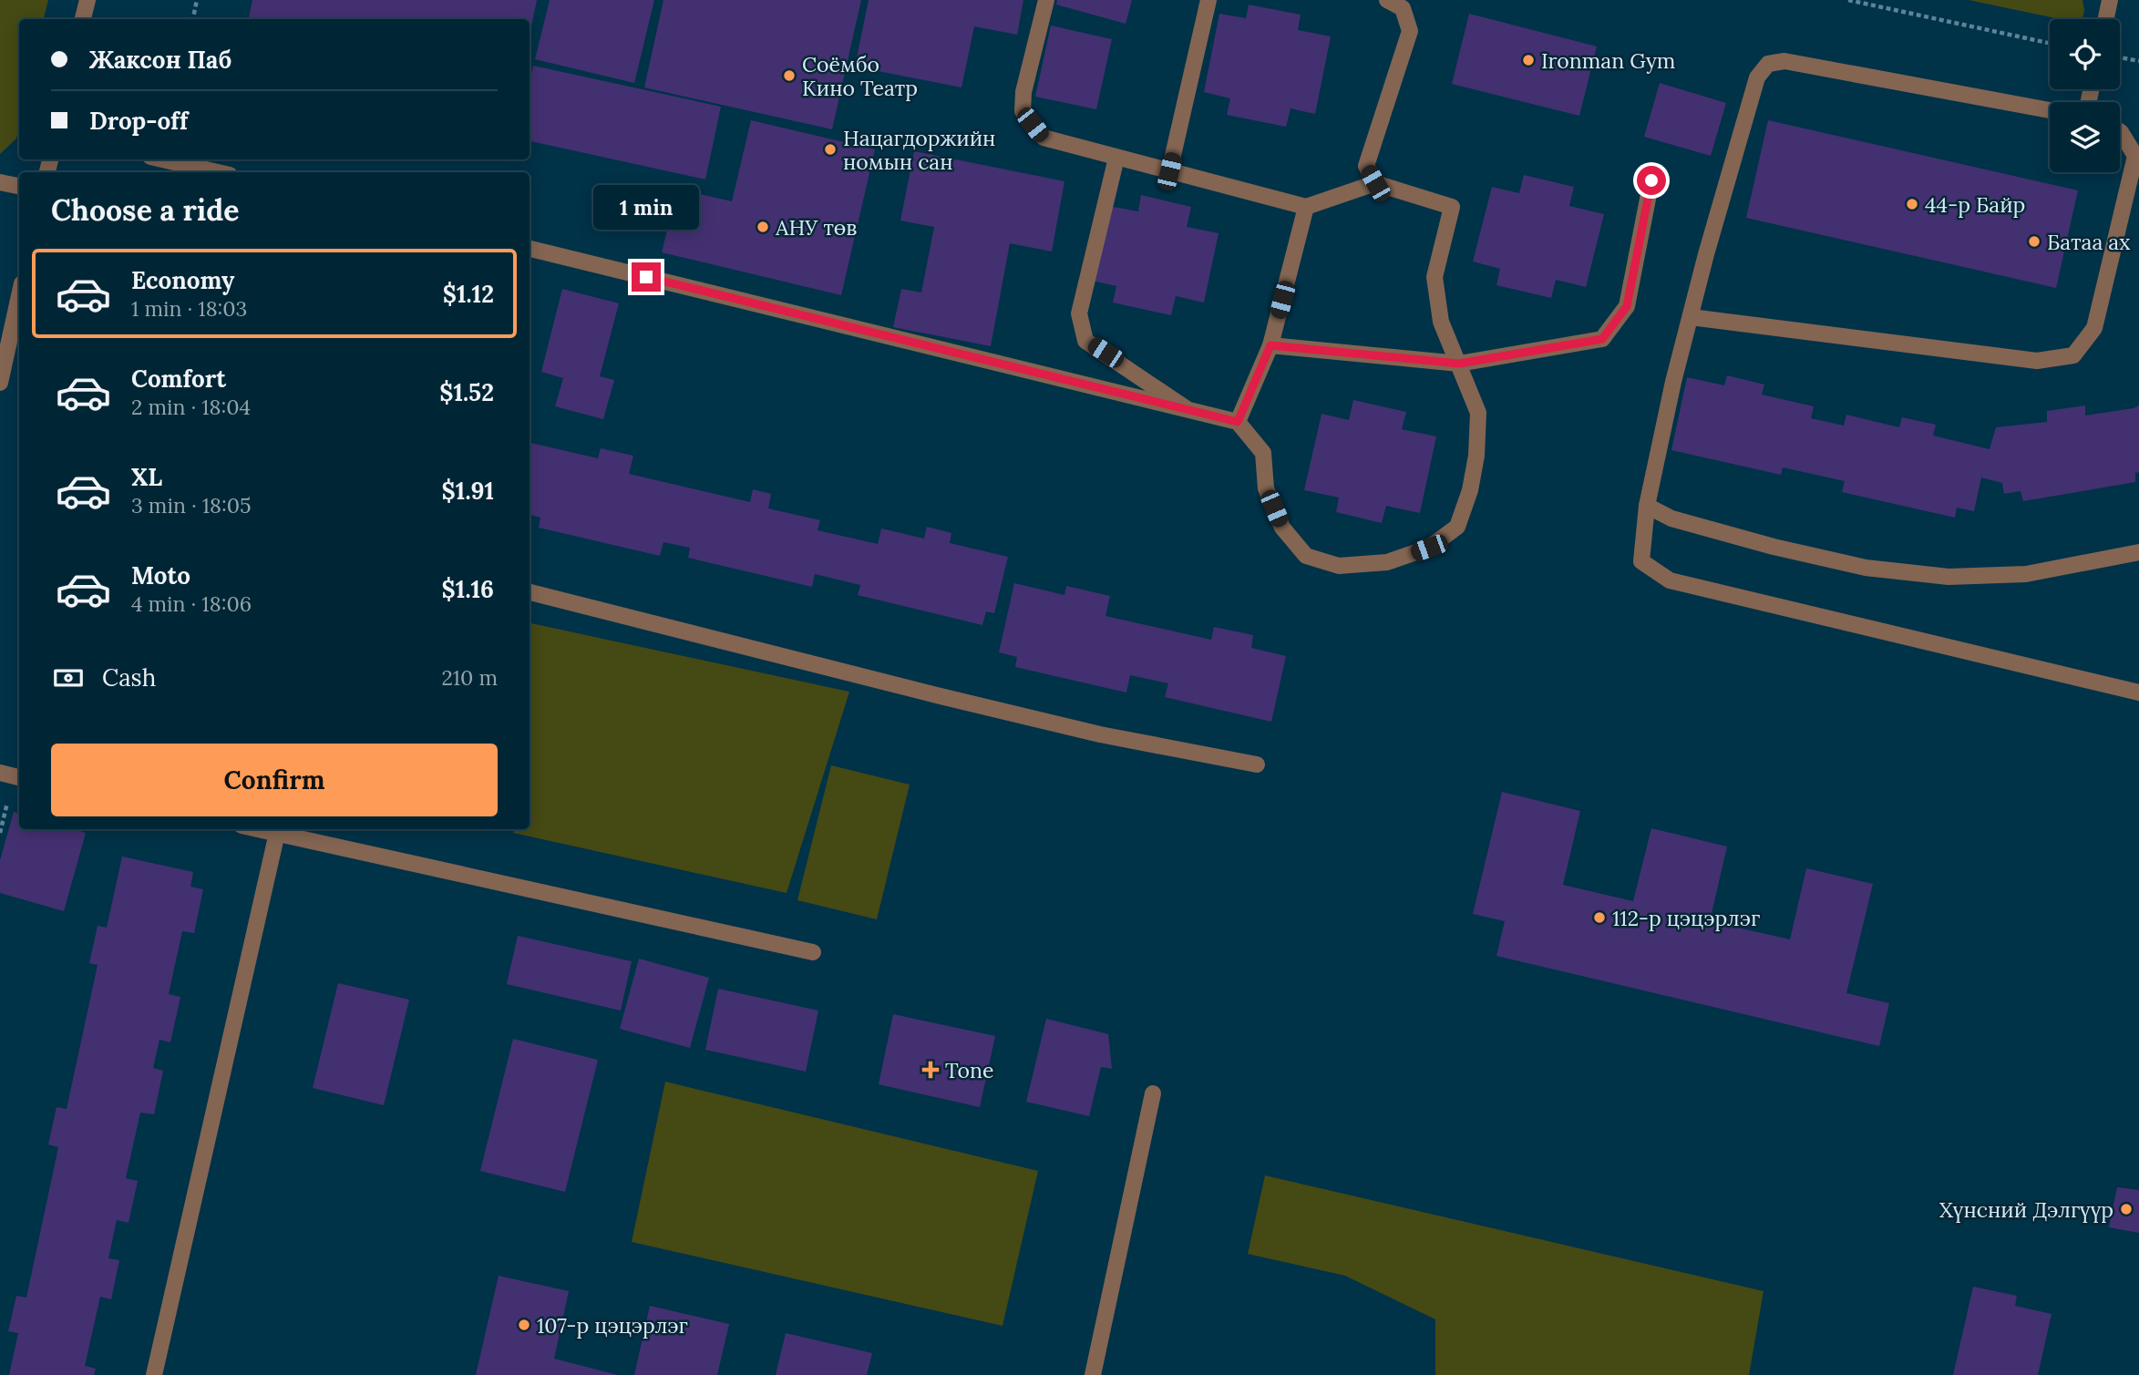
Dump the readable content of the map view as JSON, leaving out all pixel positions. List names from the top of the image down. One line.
{"places":{"other":["Ironman Gym","Соёмбо Кино Театр","Нацагдоржийн номын сан","44-р Байр","АНУ төв","Батаа ах","112-р цэцэрлэг","Хүнсний Дэлгүүр","107-р цэцэрлэг"],"health":["Tone"]},"page":{"banner":["Жаксон Паб","Drop-off"],"heading":"Choose a ride","bubble":"1 min","list":[{"name":"Economy","note":"1 min · 18:03","value":"$1.12"},{"name":"Comfort","note":"2 min · 18:04","value":"$1.52"},{"name":"XL","note":"3 min · 18:05","value":"$1.91"},{"name":"Moto","note":"4 min · 18:06","value":"$1.16"}],"pay":["Cash","210 m"],"buttons":"Confirm"}}
